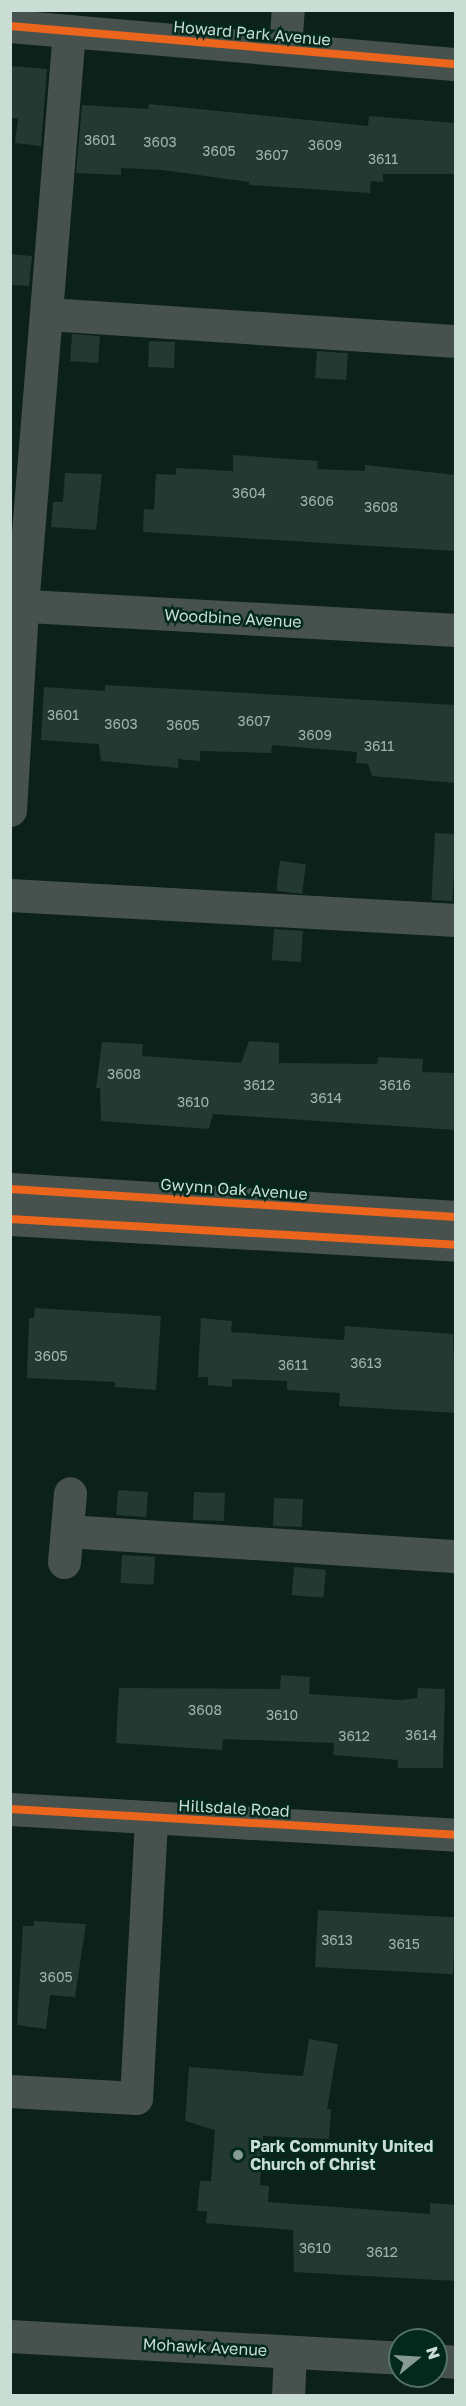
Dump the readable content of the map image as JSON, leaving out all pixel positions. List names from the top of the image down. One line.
{"streets":{"street":["Howard Park Avenue","Woodbine Avenue","Gwynn Oak Avenue","Hillsdale Road","Mohawk Avenue"]},"places":["Park Community United Church of Christ"],"house_numbers":["3601","3603","3609","3605","3607","3611","3604","3606","3608","3601","3607","3603","3605","3609","3611","3608","3612","3616","3614","3610","3605","3613","3611","3608","3610","3614","3612","3613","3615","3605","3610","3612"],"north":"right"}
